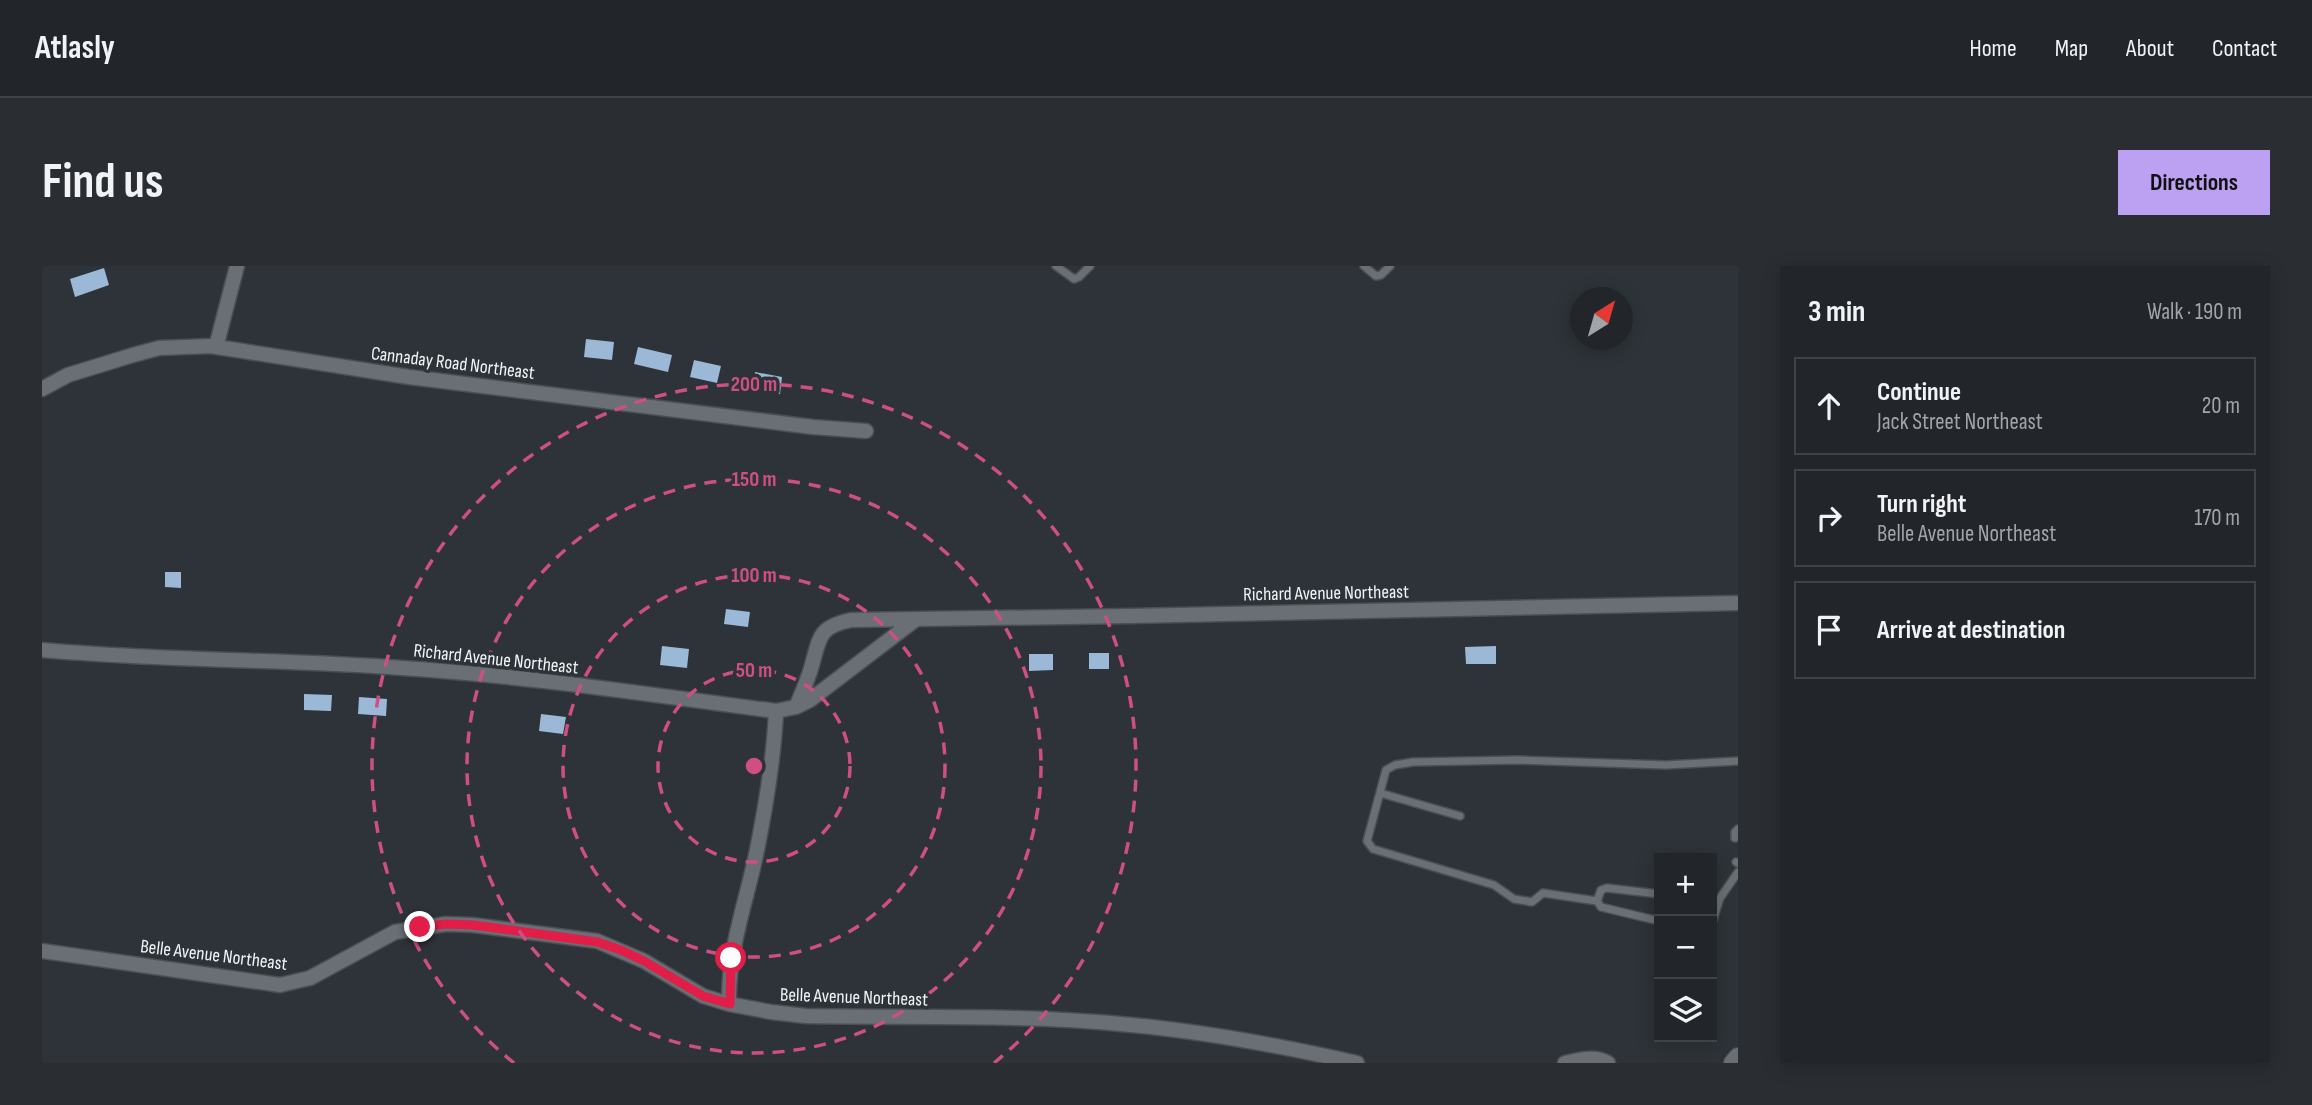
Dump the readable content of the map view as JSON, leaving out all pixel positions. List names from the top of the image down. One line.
{"streets":{"street":["Cannaday Road Northeast","Richard Avenue Northeast","Belle Avenue Northeast"]},"north":"top right","page":{"header":"Atlasly","nav":["Home","Map","About","Contact"],"buttons":"Directions","title":"Find us","heading":["3 min","Walk · 190 m"],"list":[["Continue","Jack Street Northeast","20 m"],["Turn right","Belle Avenue Northeast","170 m"],"Arrive at destination"],"map_buttons":["+","−"]},"rings":["200 m","150 m","100 m","50 m"]}
